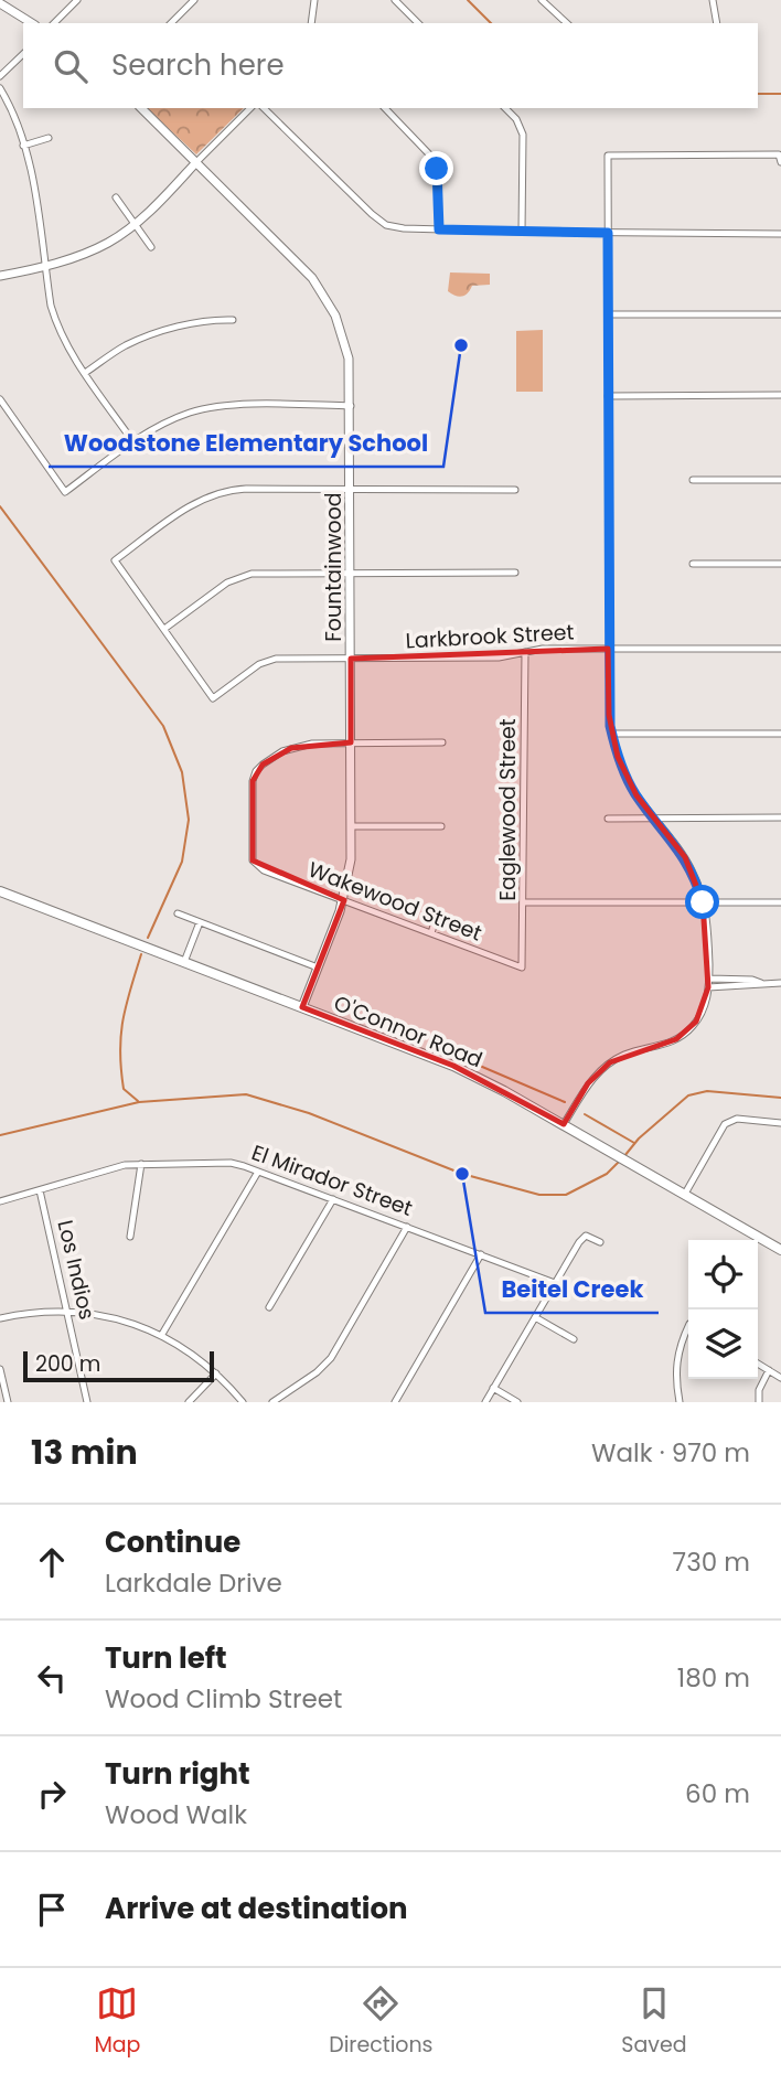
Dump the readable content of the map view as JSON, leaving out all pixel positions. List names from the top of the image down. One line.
{"streets":{"main road":["O'Connor Road"],"street":["Fountainwood","Larkbrook Street","Eaglewood Street","Wakewood Street","El Mirador Street","Los Indios"]},"crossings":[["Fountainwood","Larkbrook Street"],["Fountainwood","Wakewood Street"],["Fountainwood","O'Connor Road"],["Larkbrook Street","Eaglewood Street"],["Eaglewood Street","Wakewood Street"],["El Mirador Street","Los Indios"]],"places":["Woodstone Elementary School","Beitel Creek"],"scale_bar":"200 m","page":{"search":"Search here","scale":"200 m","heading":["13 min","Walk · 970 m"],"list":[["Continue","Larkdale Drive","730 m"],["Turn left","Wood Climb Street","180 m"],["Turn right","Wood Walk","60 m"],"Arrive at destination"],"nav":["Map","Directions","Saved"]}}
